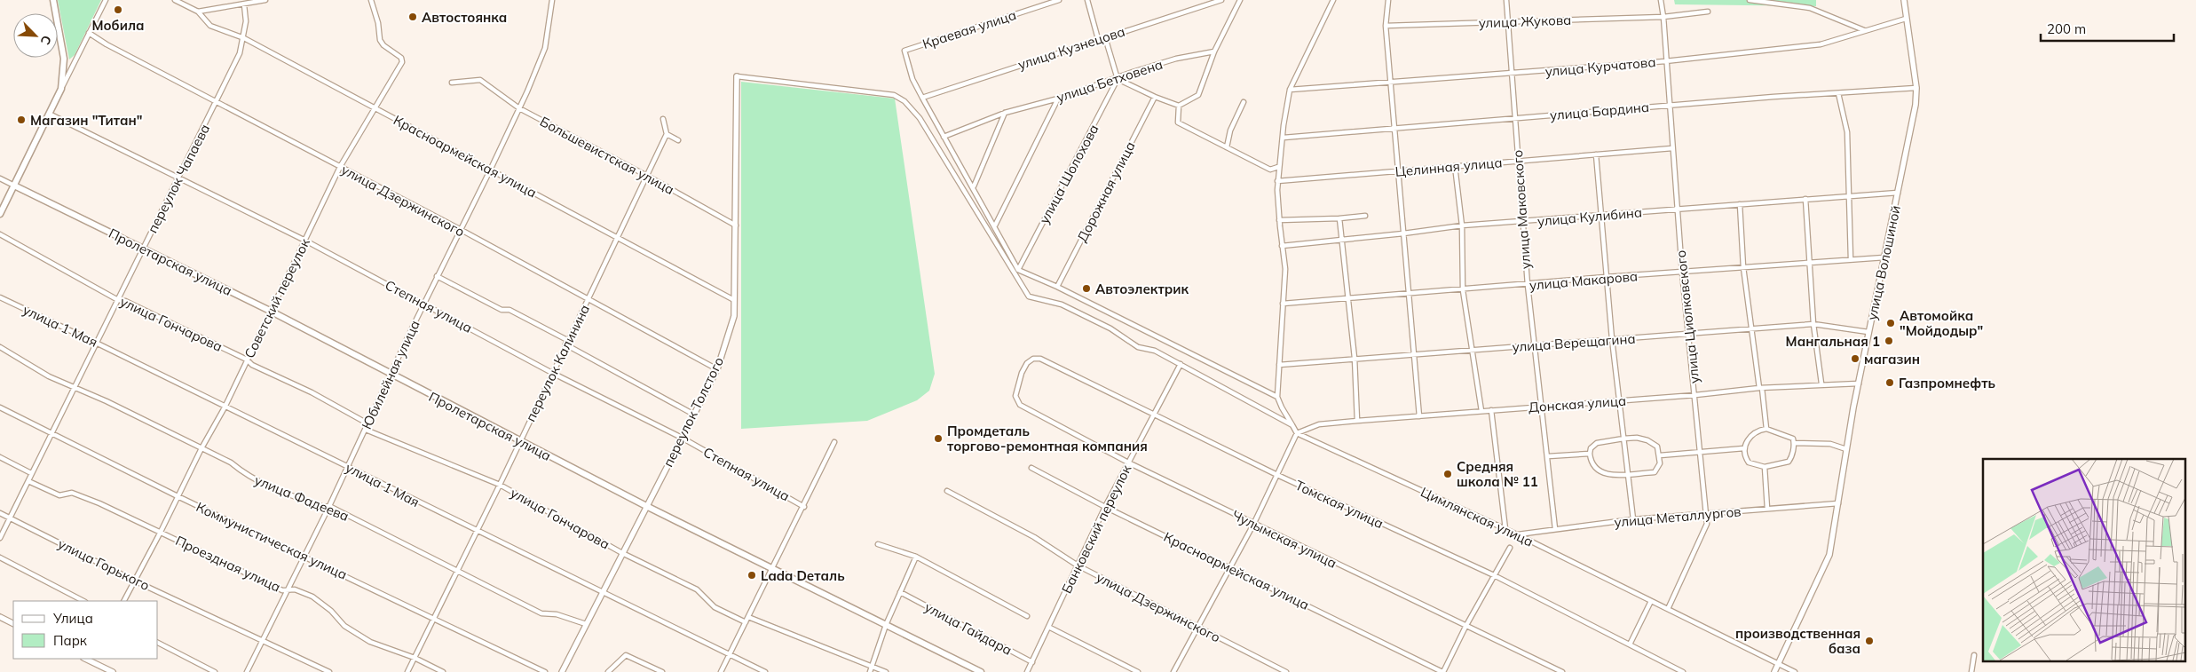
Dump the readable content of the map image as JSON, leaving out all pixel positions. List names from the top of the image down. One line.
{"streets":{"main road":["Пролетарская улица"],"street":["улица Жукова","Краевая улица","улица Кузнецова","улица Курчатова","улица Бетховена","улица Бардина","Большевистская улица","Красноармейская улица","Целинная улица","улица Шолохова","переулок Чапаева","Дорожная улица","улица Дзержинского","улица Маковского","улица Кулибина","улица Волошиной","улица Макарова","Советский переулок","Степная улица","улица Циолковского","улица Гончарова","улица 1 Мая","улица Верещагина","переулок Калинина","Юбилейная улица","Донская улица","переулок Толстого","улица Фадеева","Томская улица","Цимлянская улица","улица Металлургов","Банковский переулок","Чулымская улица","Коммунистическая улица","Проездная улица","улица Горького","улица Гайдара"]},"crossings":[["улица Жукова","улица Маковского"],["улица Жукова","улица Циолковского"],["Краевая улица","улица Кузнецова"],["улица Курчатова","улица Маковского"],["улица Курчатова","улица Волошиной"],["улица Курчатова","улица Циолковского"],["улица Бетховена","улица Шолохова"],["улица Бардина","улица Маковского"],["улица Бардина","улица Волошиной"],["улица Бардина","улица Циолковского"],["Большевистская улица","переулок Калинина"],["Большевистская улица","Юбилейная улица"],["Большевистская улица","переулок Толстого"],["Красноармейская улица","переулок Чапаева"],["Красноармейская улица","Советский переулок"],["Красноармейская улица","переулок Калинина"],["Красноармейская улица","Юбилейная улица"],["Красноармейская улица","переулок Толстого"],["Красноармейская улица","Банковский переулок"],["Целинная улица","улица Маковского"],["Целинная улица","улица Циолковского"],["переулок Чапаева","улица Дзержинского"],["переулок Чапаева","Пролетарская улица"],["переулок Чапаева","Степная улица"],["переулок Чапаева","улица Гончарова"],["переулок Чапаева","улица 1 Мая"],["переулок Чапаева","улица Фадеева"],["переулок Чапаева","Коммунистическая улица"],["переулок Чапаева","Проездная улица"],["переулок Чапаева","улица Горького"],["улица Дзержинского","Советский переулок"],["улица Дзержинского","переулок Калинина"],["улица Дзержинского","Юбилейная улица"],["улица Дзержинского","переулок Толстого"],["улица Дзержинского","Банковский переулок"],["улица Маковского","улица Кулибина"],["улица Маковского","улица Макарова"],["улица Маковского","улица Верещагина"],["улица Маковского","Донская улица"],["улица Маковского","улица Металлургов"],["улица Кулибина","улица Волошиной"],["улица Кулибина","улица Циолковского"],["Пролетарская улица","Советский переулок"],["Пролетарская улица","переулок Калинина"],["Пролетарская улица","Юбилейная улица"],["Пролетарская улица","переулок Толстого"],["улица Волошиной","улица Макарова"],["улица Волошиной","улица Верещагина"],["улица Волошиной","Донская улица"],["улица Волошиной","Цимлянская улица"],["улица Волошиной","улица Металлургов"],["улица Макарова","улица Циолковского"],["Советский переулок","Степная улица"],["Советский переулок","улица Гончарова"],["Советский переулок","улица 1 Мая"],["Советский переулок","улица Фадеева"],["Советский переулок","Коммунистическая улица"],["Советский переулок","Проездная улица"],["Советский переулок","улица Горького"],["Степная улица","переулок Калинина"],["Степная улица","Юбилейная улица"],["Степная улица","переулок Толстого"],["улица Циолковского","улица Верещагина"],["улица Циолковского","Донская улица"],["улица Циолковского","Цимлянская улица"],["улица Циолковского","улица Металлургов"],["улица Гончарова","переулок Калинина"],["улица Гончарова","Юбилейная улица"],["улица Гончарова","переулок Толстого"],["улица 1 Мая","переулок Калинина"],["улица 1 Мая","Юбилейная улица"],["улица 1 Мая","переулок Толстого"],["переулок Калинина","улица Фадеева"],["переулок Калинина","Коммунистическая улица"],["переулок Калинина","Проездная улица"],["Юбилейная улица","улица Фадеева"],["Юбилейная улица","Коммунистическая улица"],["Юбилейная улица","Проездная улица"],["Юбилейная улица","улица Горького"],["Донская улица","Цимлянская улица"],["переулок Толстого","улица Фадеева"],["Томская улица","Банковский переулок"],["Томская улица","Чулымская улица"],["Цимлянская улица","улица Металлургов"],["Банковский переулок","Чулымская улица"],["Банковский переулок","улица Гайдара"]],"places":["Мобила","Автостоянка","Магазин \"Титан\"","Автоэлектрик","Автомойка \"Мойдодыр\"","Мангальная 1","магазин","Газпромнефть","Промдеталь торгово-ремонтная компания","Средняя школа № 11","Lada Dеталь","производственная база"],"legend":["Улица","Парк"],"scale_bar":"200 m","north":"bottom right"}
